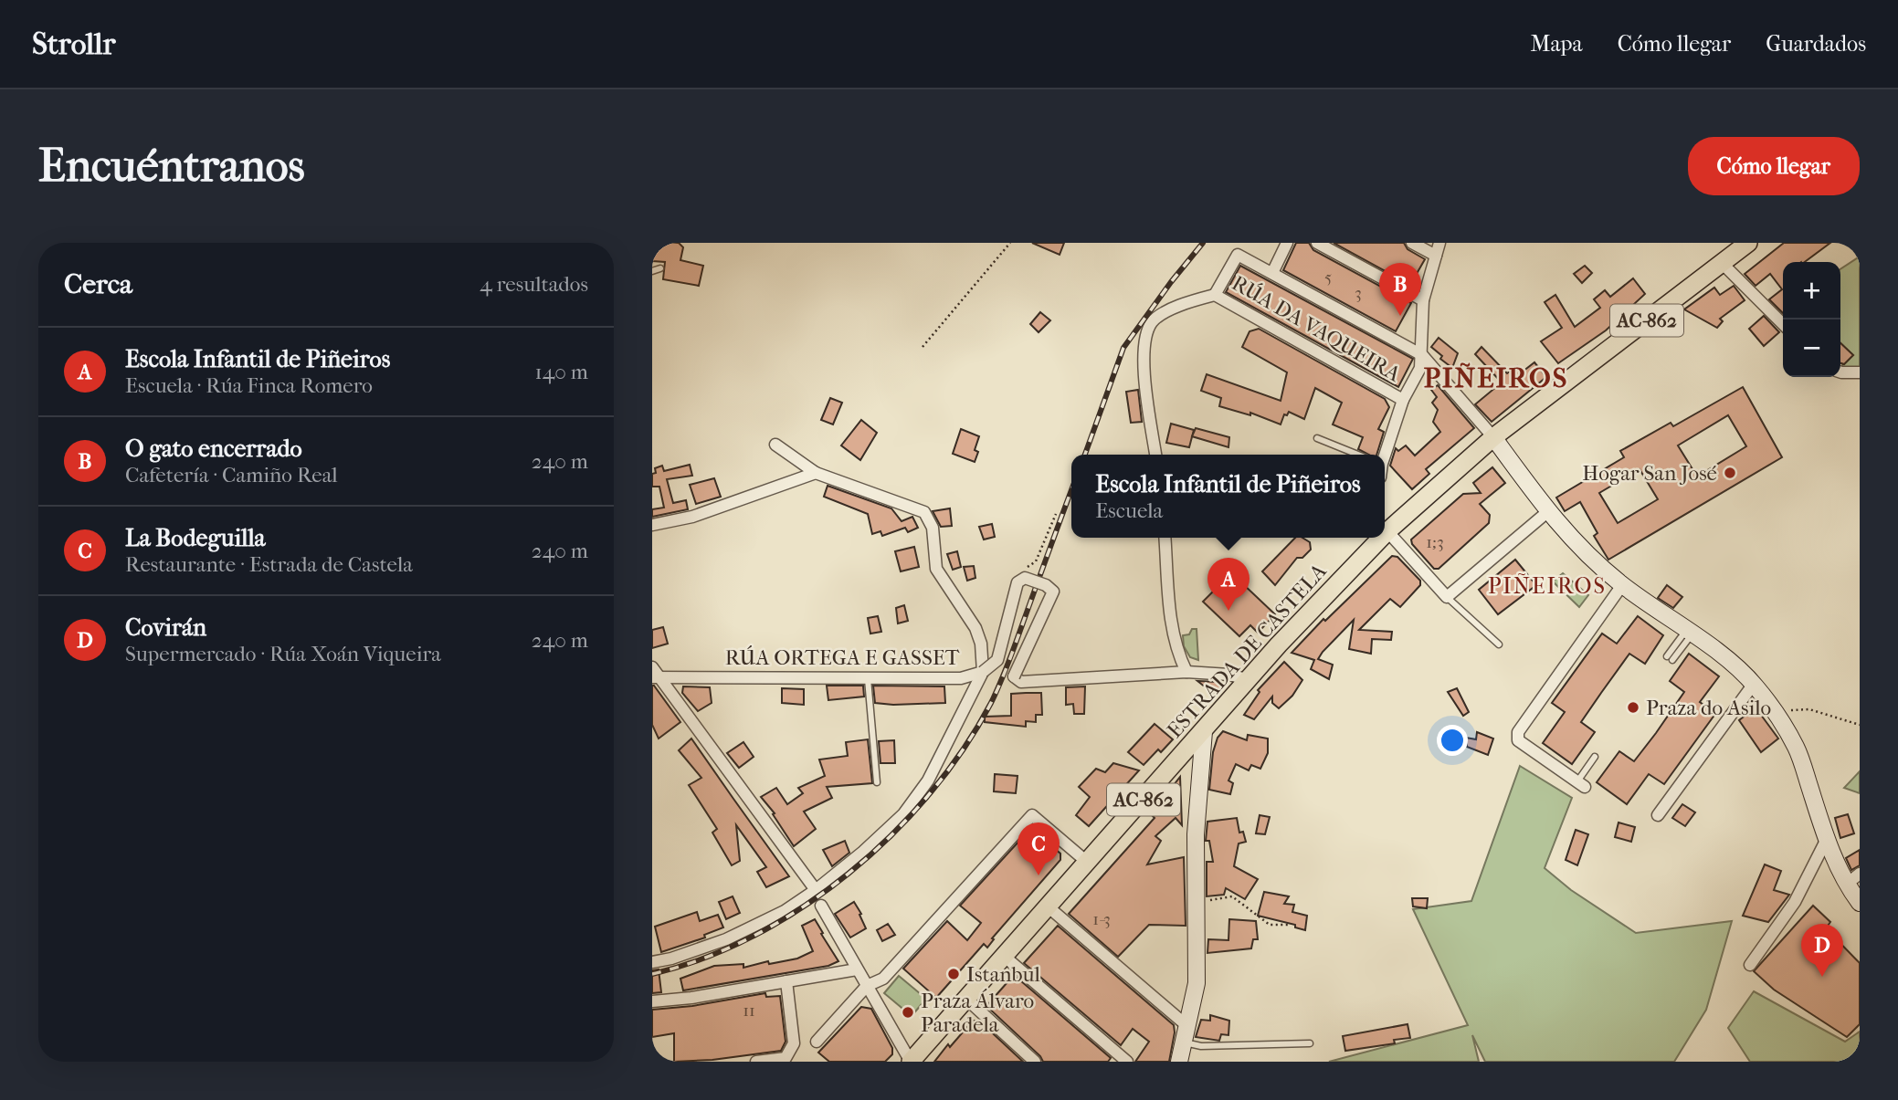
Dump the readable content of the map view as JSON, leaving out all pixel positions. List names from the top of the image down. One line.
{"streets":{"main road":["AC-862","ESTRADA DE CASTELA"],"street":["RÚA DA VAQUEIRA","RÚA ORTEGA E GASSET"]},"crossings":[["ESTRADA DE CASTELA","RÚA ORTEGA E GASSET"]],"districts":["PIÑEIROS","PIÑEIROS"],"places":["Hogar San José","Praza do Asilo","Istanbul","Praza Álvaro Paradela"],"house_numbers":["5","3","1;3","1-3","11"],"page":{"header":"Strollr","nav":["Mapa","Cómo llegar","Guardados"],"buttons":"Cómo llegar","title":"Encuéntranos","heading":["Cerca","4 resultados"],"map_buttons":["+","−"],"pins":["B","A","C","D"],"list":[{"mark":"A","name":"Escola Infantil de Piñeiros","note":"Escuela · Rúa Finca Romero","value":"140 m"},{"mark":"B","name":"O gato encerrado","note":"Cafetería · Camiño Real","value":"240 m"},{"mark":"C","name":"La Bodeguilla","note":"Restaurante · Estrada de Castela","value":"240 m"},{"mark":"D","name":"Covirán","note":"Supermercado · Rúa Xoán Viqueira","value":"240 m"}],"popup":["Escola Infantil de Piñeiros","Escuela"]}}
